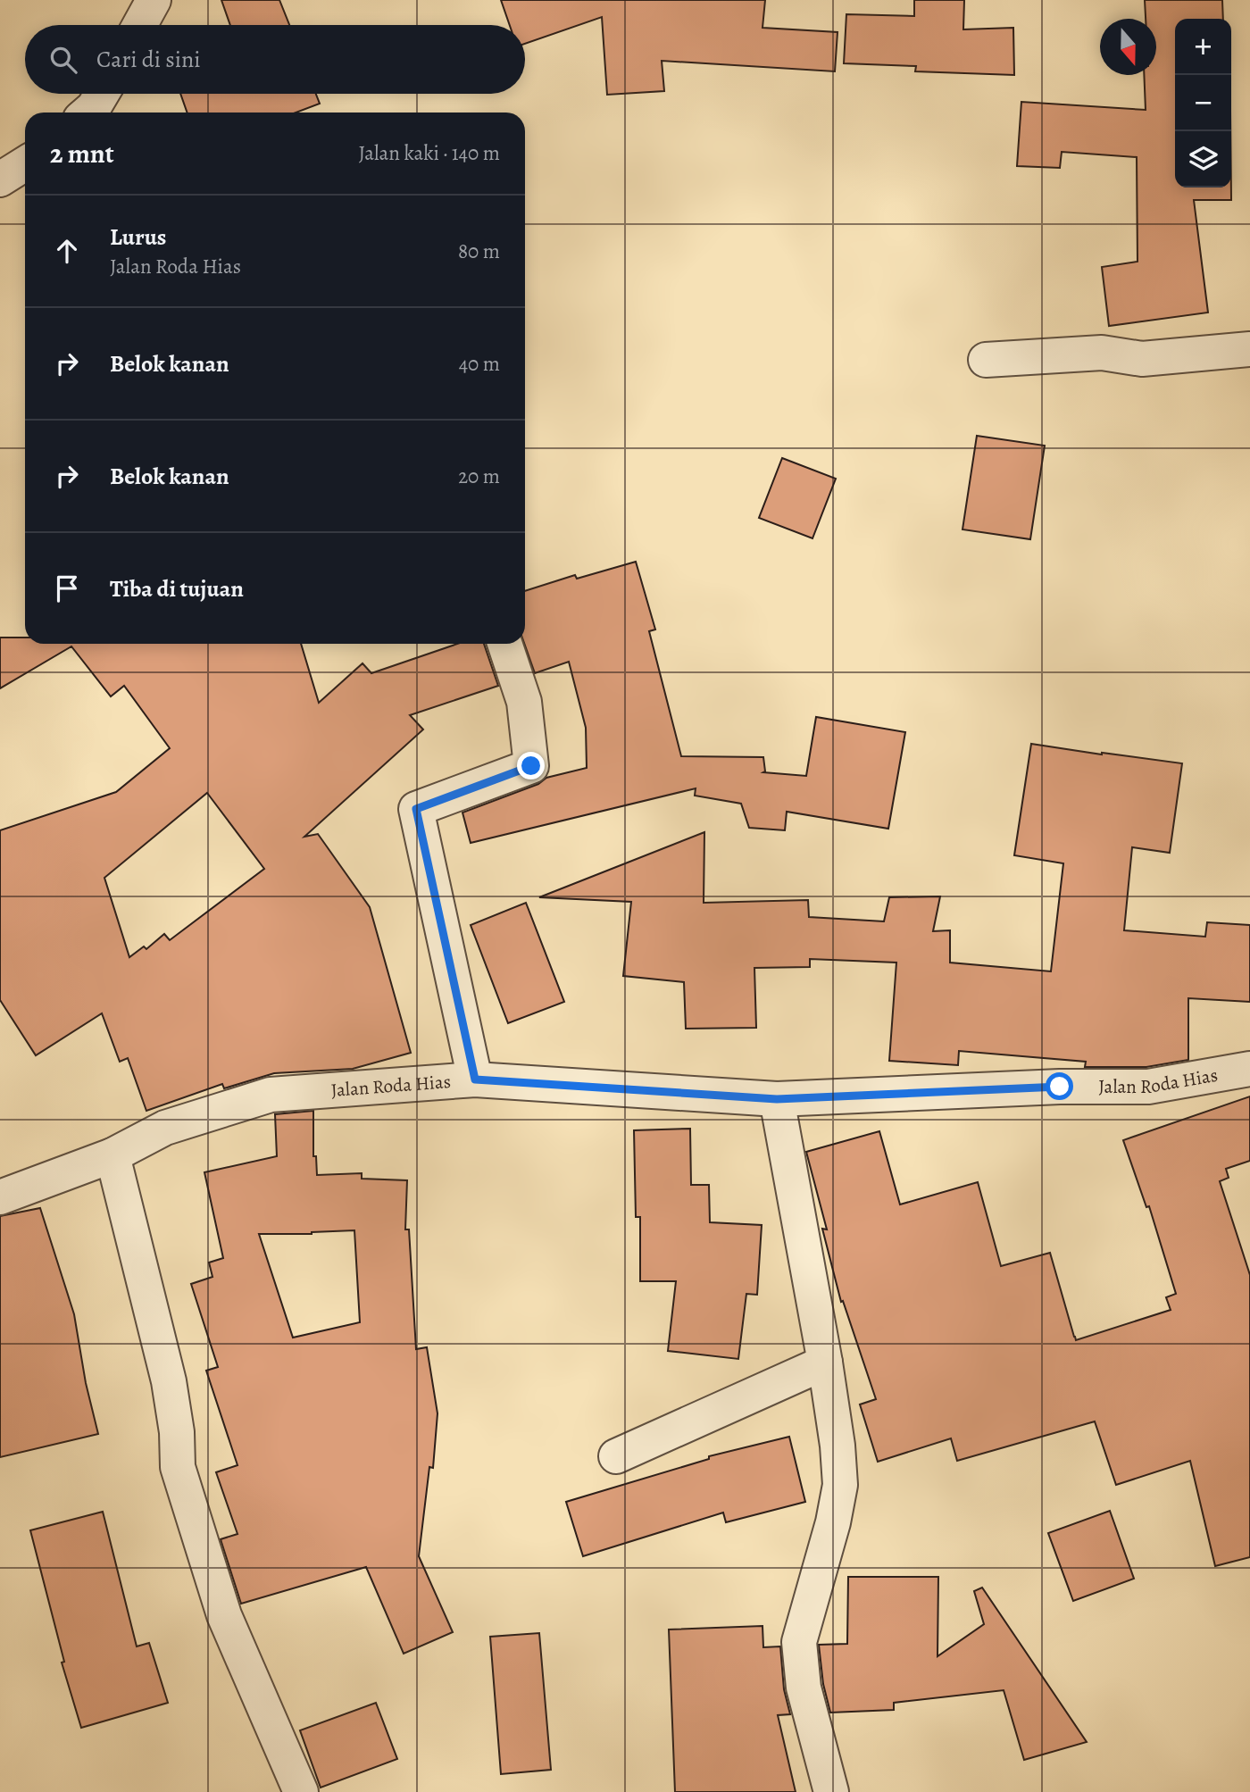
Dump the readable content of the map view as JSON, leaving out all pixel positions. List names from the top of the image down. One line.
{"streets":{"street":["Jalan Roda Hias"]},"north":"bottom","page":{"map_buttons":["+","−"],"search":"Cari di sini","heading":["2 mnt","Jalan kaki · 140 m"],"list":[["Lurus","Jalan Roda Hias","80 m"],["Belok kanan","40 m"],["Belok kanan","20 m"],"Tiba di tujuan"]}}
